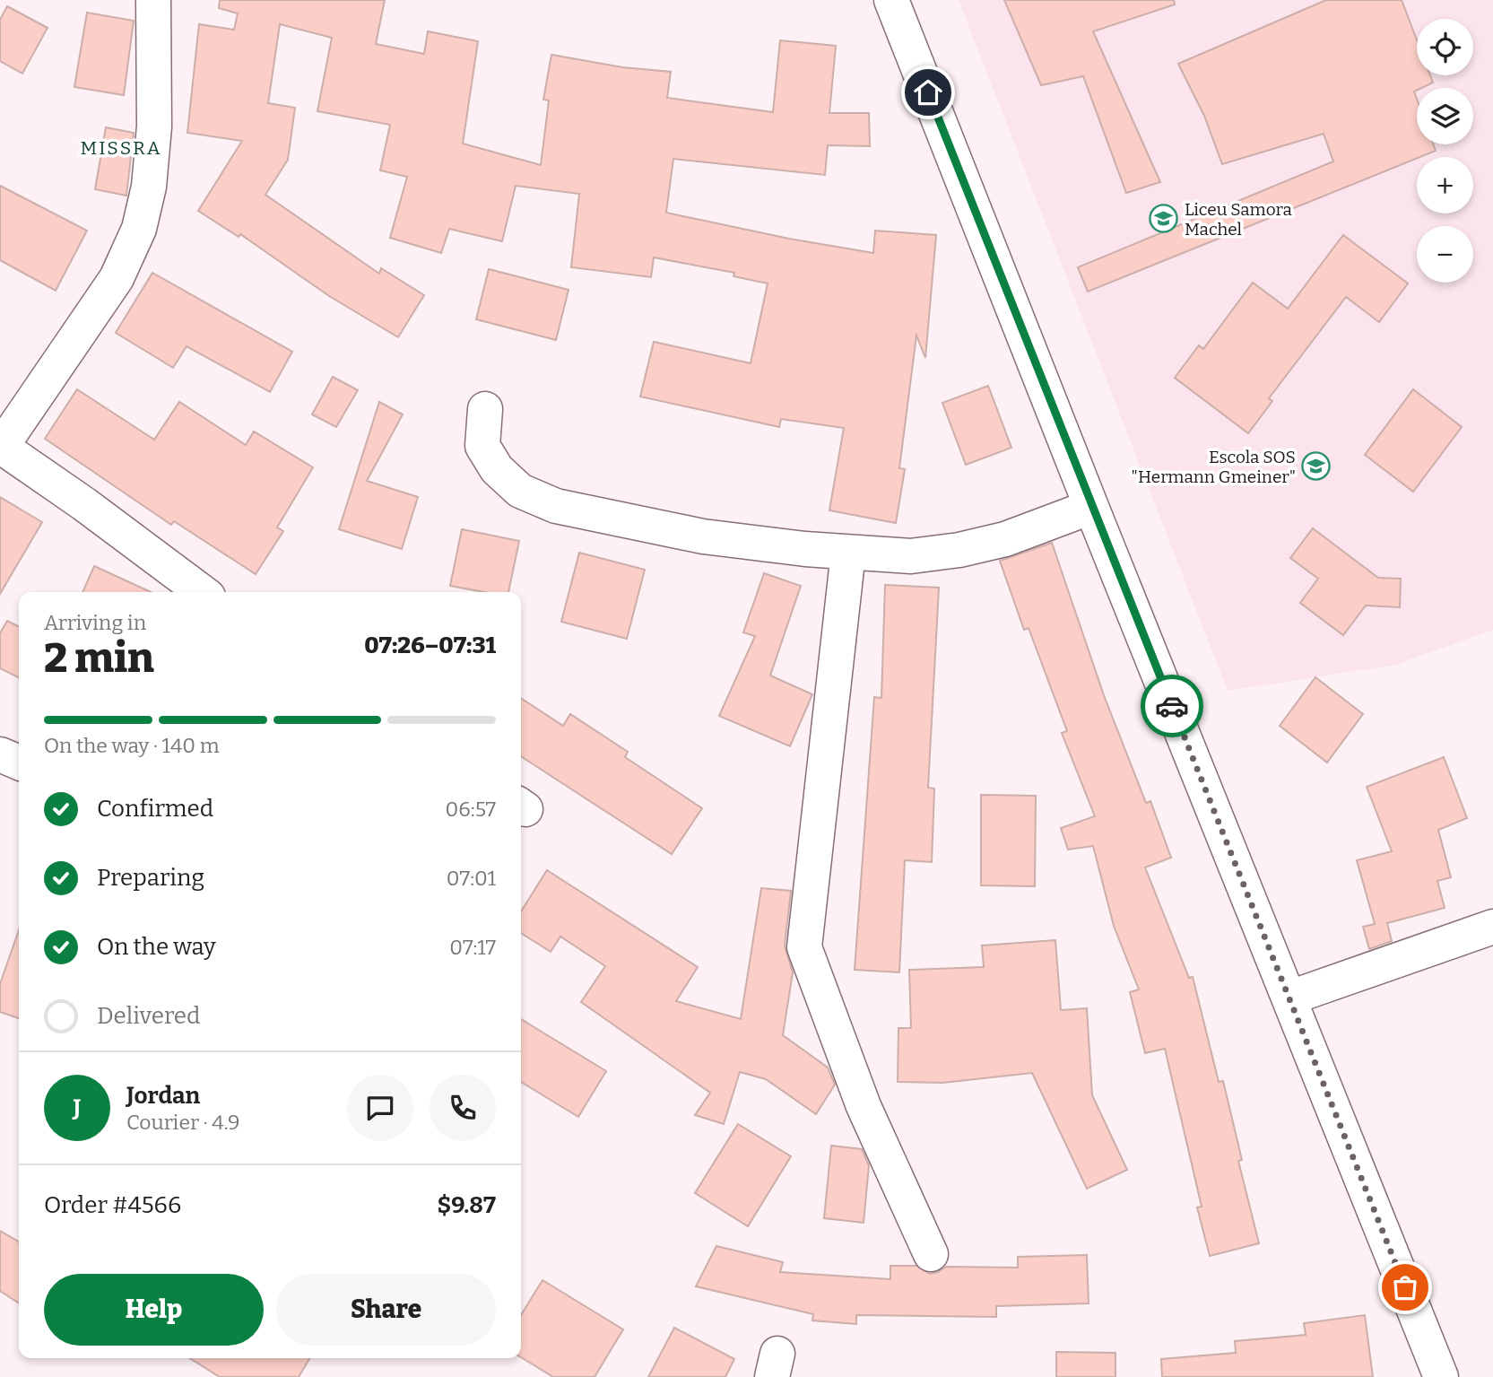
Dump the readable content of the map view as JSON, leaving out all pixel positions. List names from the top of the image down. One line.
{"districts":["MISSRA"],"places":{"school or university":["Liceu Samora Machel","Escola SOS \"Hermann Gmeiner\""]},"page":{"map_buttons":["+","−"],"heading":["2 min","Arriving in","07:26–07:31"],"panel":["Jordan","Courier · 4.9","Order #4566","$9.87"],"bar":"On the way · 140 m","list":[["Confirmed","06:57"],["Preparing","07:01"],["On the way","07:17"],"Delivered"],"round":"J","buttons":["Help","Share"]}}
